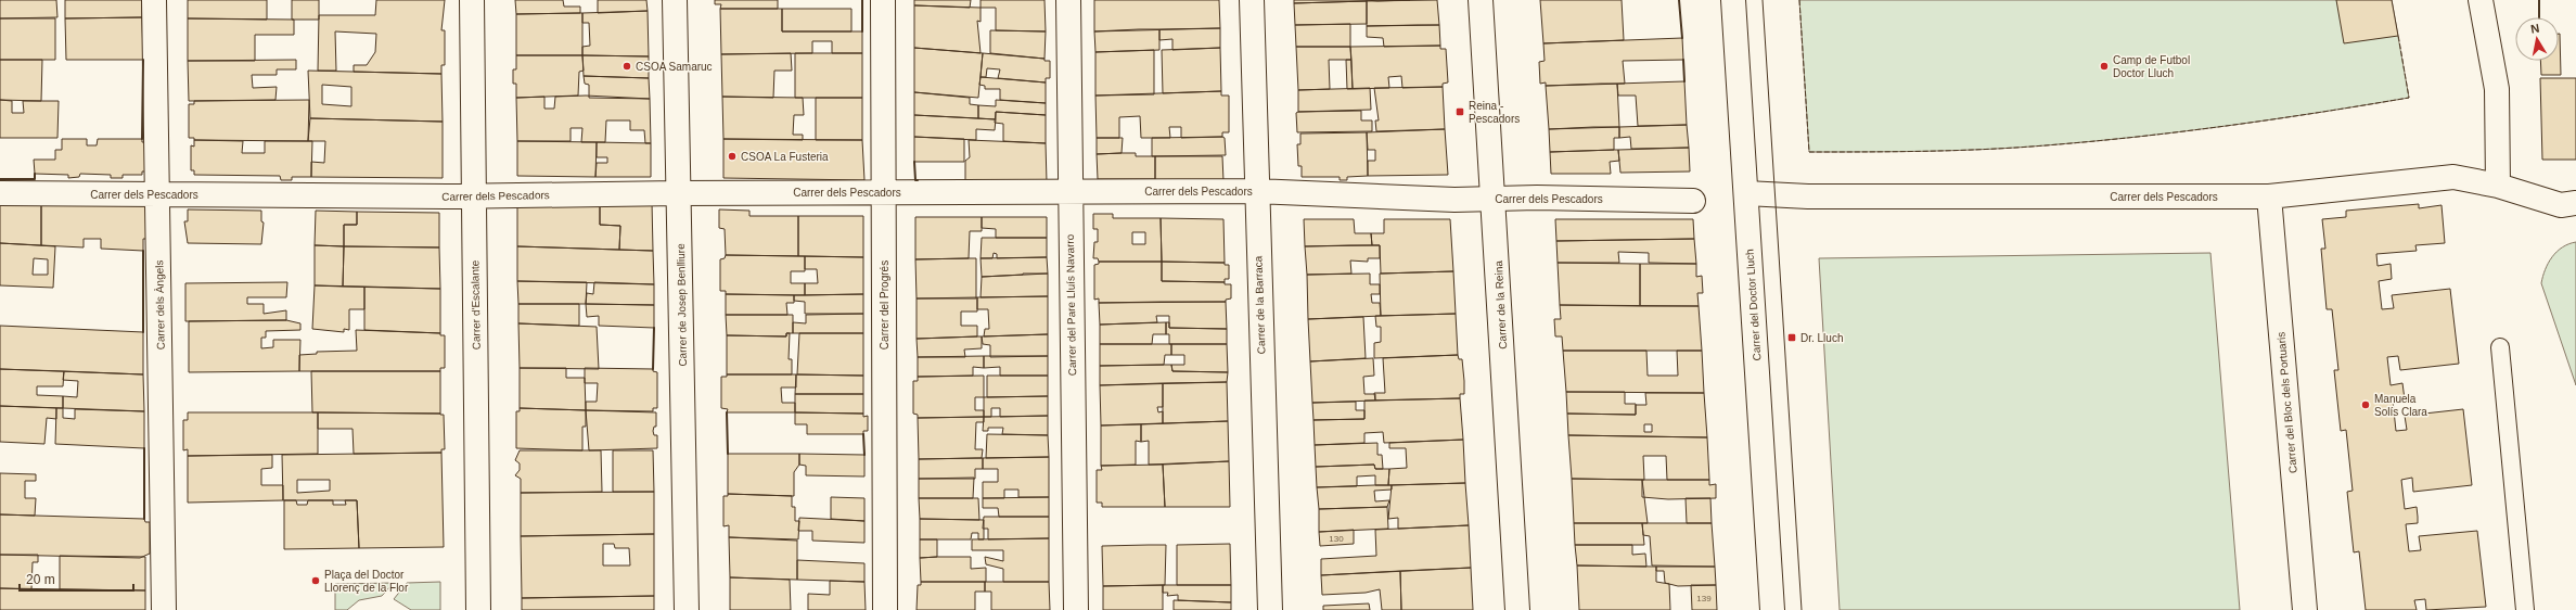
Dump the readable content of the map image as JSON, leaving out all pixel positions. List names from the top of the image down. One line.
{"streets":{"street":["Carrer dels Pescadors","Carrer dels Àngels","Carrer d'Escalante","Carrer de Josep Benlliure","Carrer del Progrés","Carrer del Pare Lluís Navarro","Carrer de la Barraca","Carrer de la Reina","Carrer del Doctor Lluch","Carrer del Bloc dels Portuaris"]},"crossings":[["Carrer dels Pescadors","Carrer dels Àngels"],["Carrer dels Pescadors","Carrer d'Escalante"],["Carrer dels Pescadors","Carrer de Josep Benlliure"],["Carrer dels Pescadors","Carrer del Progrés"],["Carrer dels Pescadors","Carrer del Pare Lluís Navarro"],["Carrer dels Pescadors","Carrer de la Barraca"],["Carrer dels Pescadors","Carrer de la Reina"],["Carrer dels Pescadors","Carrer del Doctor Lluch"],["Carrer dels Pescadors","Carrer del Bloc dels Portuaris"]],"places":{"other":["CSOA Samaruc","Camp de Futbol Doctor Lluch","CSOA La Fusteria","Manuela Solís Clara","Plaça del Doctor Llorenç de la Flor"],"transit":["Reina - Pescadors","Dr. Lluch"]},"house_numbers":["130","139"],"scale_bar":"20 m","north":"top"}
